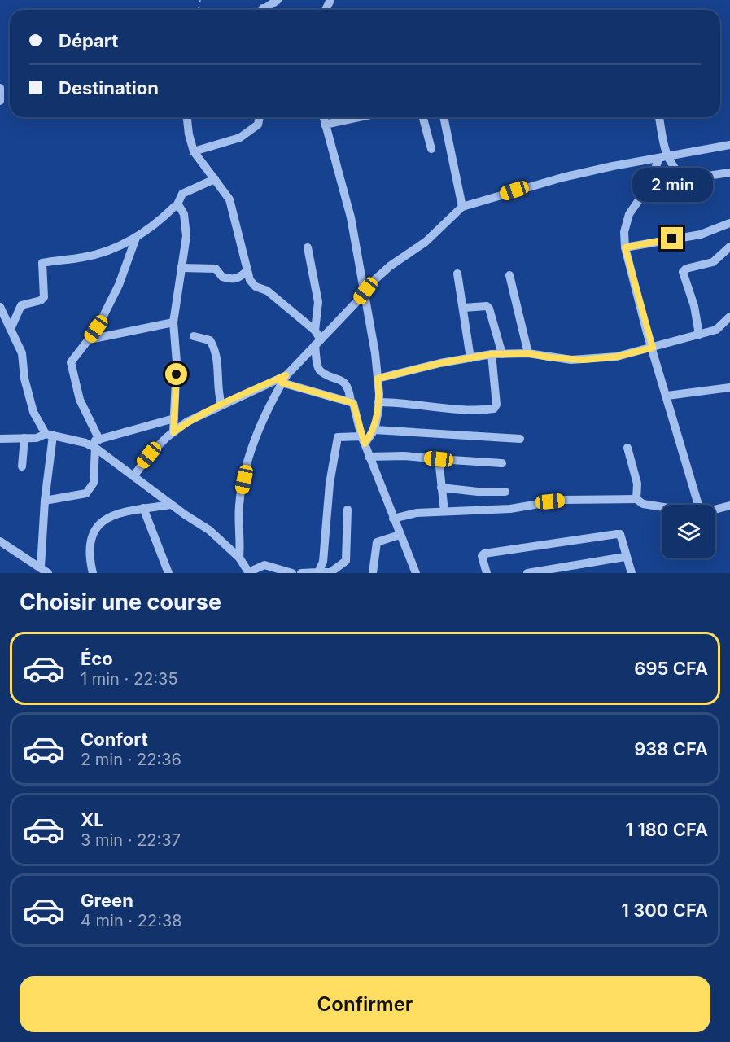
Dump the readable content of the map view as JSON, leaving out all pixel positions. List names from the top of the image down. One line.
{"page":{"banner":["Départ","Destination"],"bubble":"2 min","heading":"Choisir une course","list":[{"name":"Éco","note":"1 min · 22:35","value":"695 CFA"},{"name":"Confort","note":"2 min · 22:36","value":"938 CFA"},{"name":"XL","note":"3 min · 22:37","value":"1 180 CFA"},{"name":"Green","note":"4 min · 22:38","value":"1 300 CFA"}],"buttons":"Confirmer"}}
